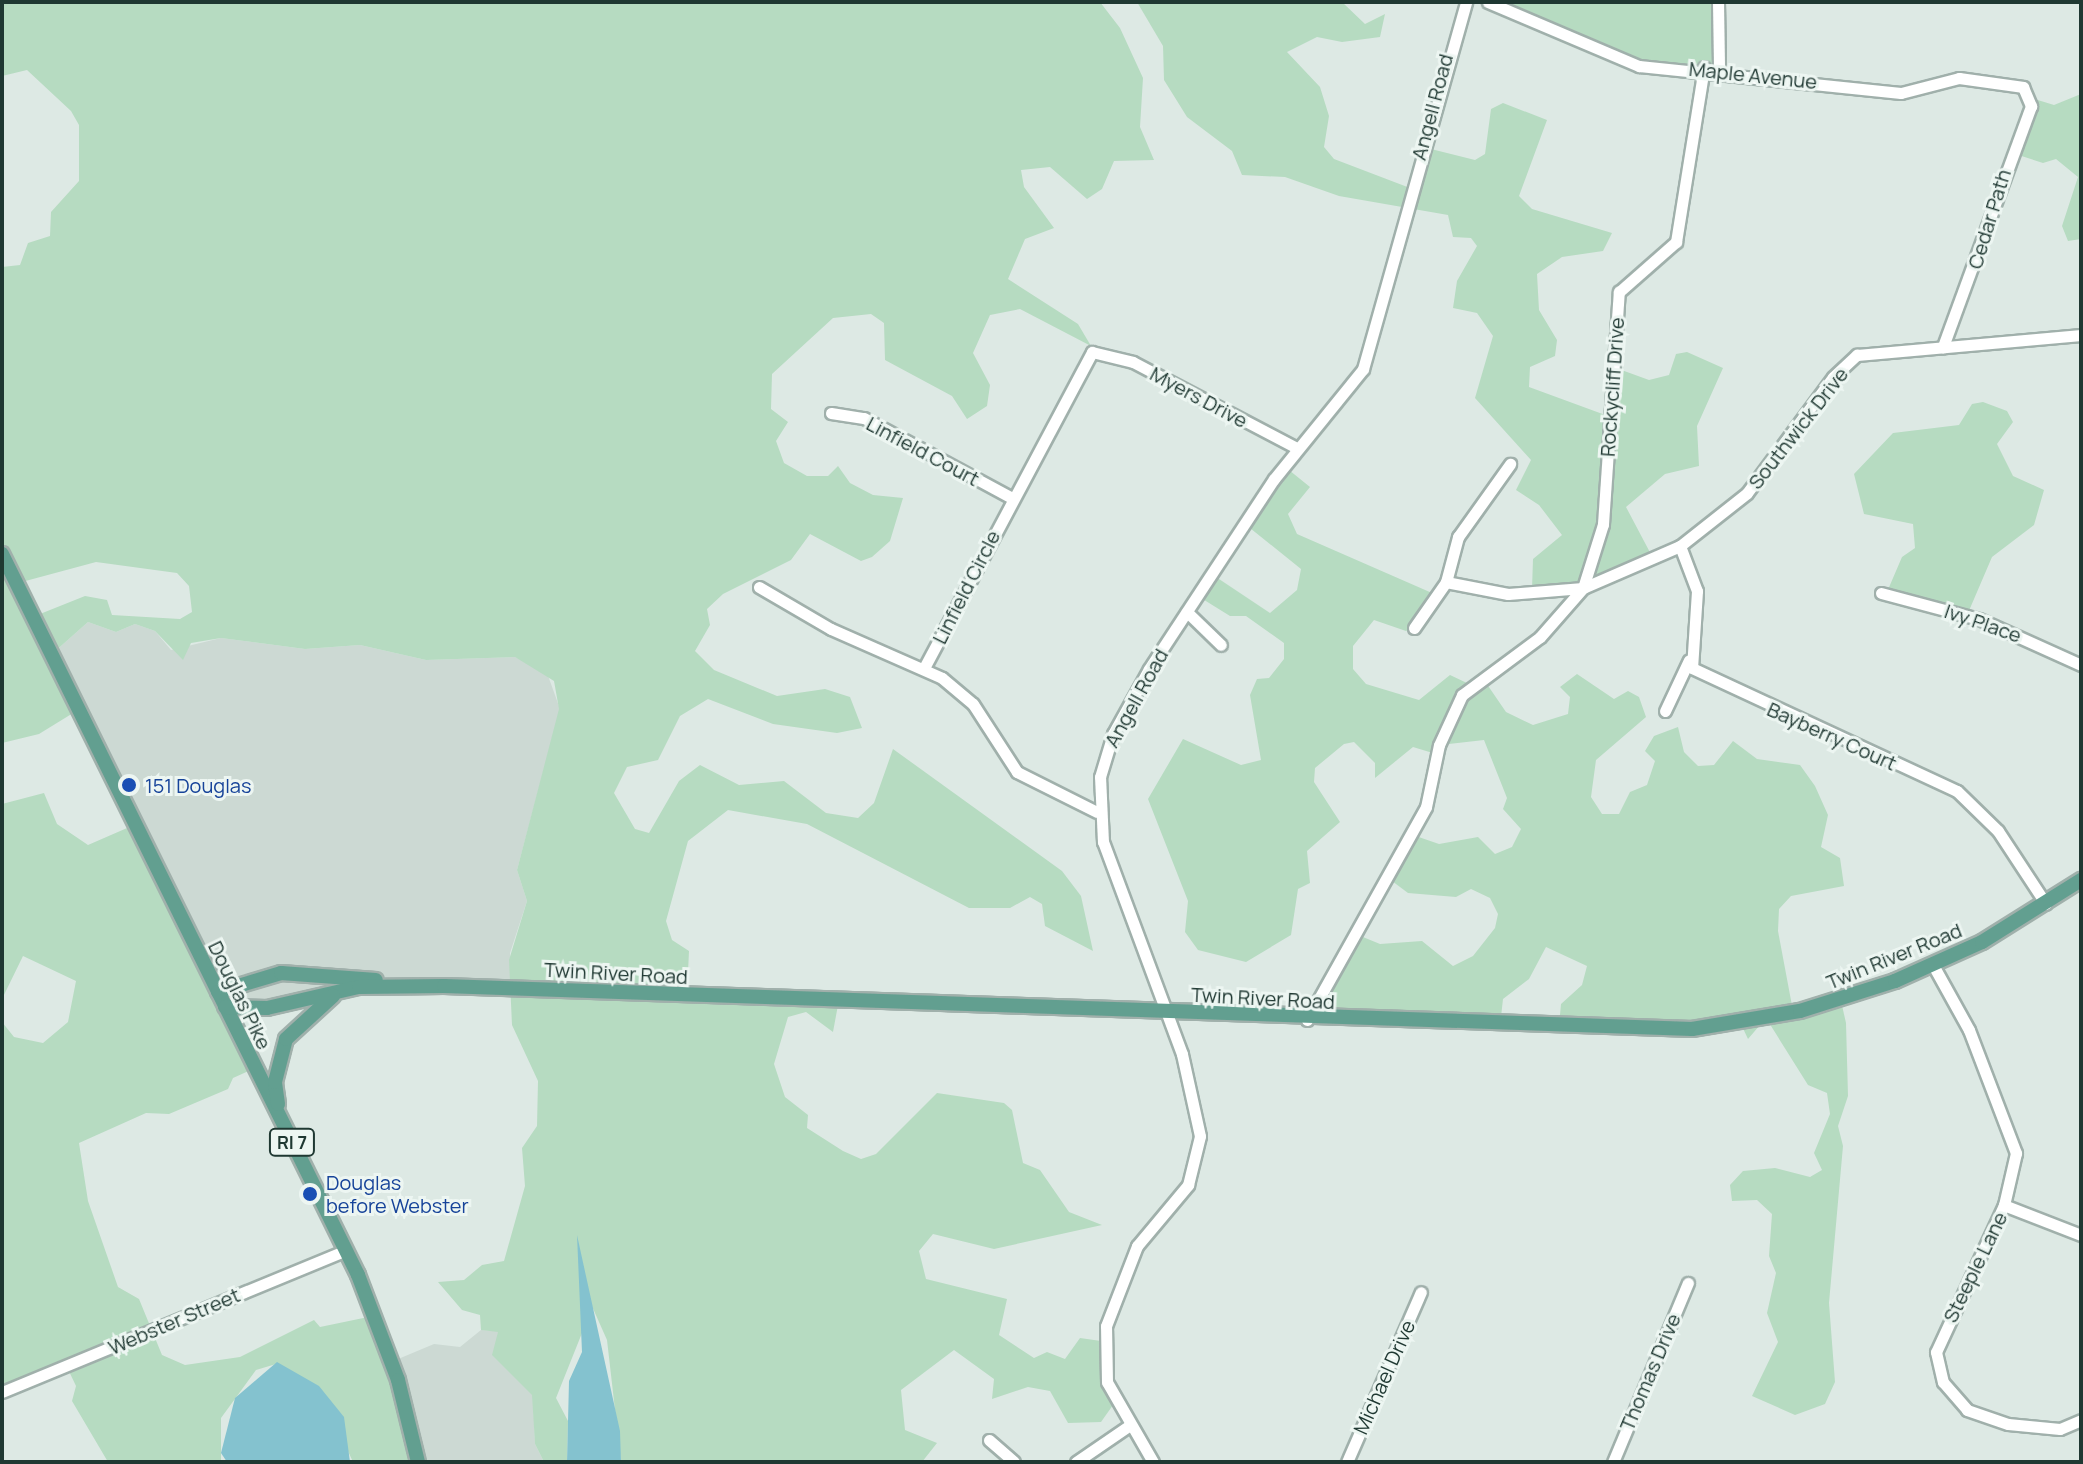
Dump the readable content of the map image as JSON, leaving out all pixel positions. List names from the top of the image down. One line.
{"streets":{"main road":["Twin River Road","Douglas Pike","RI 7"],"street":["Maple Avenue","Angell Road","Cedar Path","Rockycliff Drive","Myers Drive","Southwick Drive","Linfield Court","Linfield Circle","Ivy Place","Bayberry Court","Steeple Lane","Webster Street","Thomas Drive","Michael Drive"]},"crossings":[["Maple Avenue","Cedar Path"],["Maple Avenue","Rockycliff Drive"],["Angell Road","Myers Drive"],["Angell Road","Linfield Circle"],["Cedar Path","Southwick Drive"],["Rockycliff Drive","Southwick Drive"],["Myers Drive","Linfield Circle"],["Southwick Drive","Twin River Road"],["Linfield Court","Linfield Circle"],["Bayberry Court","Twin River Road"],["Twin River Road","Douglas Pike"],["Twin River Road","Steeple Lane"],["Douglas Pike","Webster Street"]],"places":["151 Douglas","Douglas before Webster"]}
